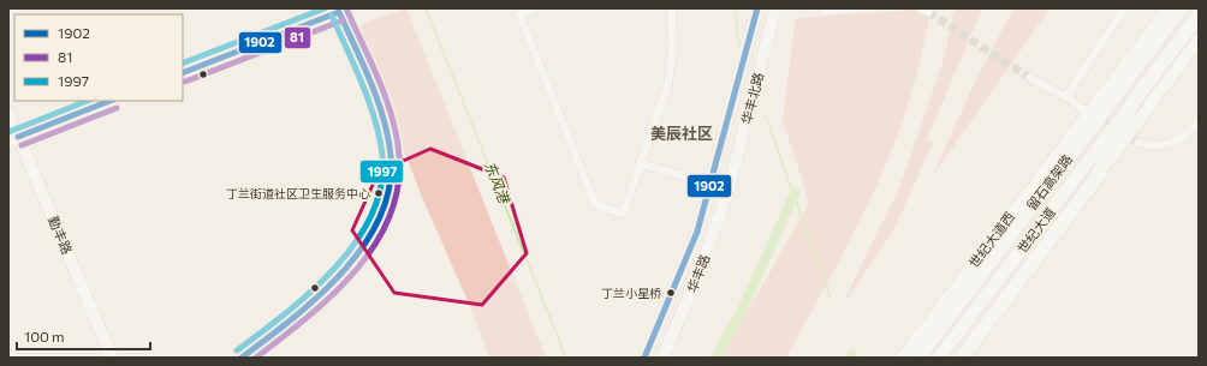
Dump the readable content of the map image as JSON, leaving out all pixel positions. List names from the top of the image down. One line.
{"streets":{"highway":["留石高架路"],"main road":["华丰北路","世纪大道","勤丰路","世纪大道西","华丰路"]},"crossings":[["华丰北路","华丰路"]],"districts":["美辰社区"],"water":["东风港"],"places":["丁兰街道社区卫生服务中心","丁兰小星桥"],"lines":["transit line 1902","transit line 81","transit line 1997"],"legend":["1902","81","1997"],"scale_bar":"100 m"}
